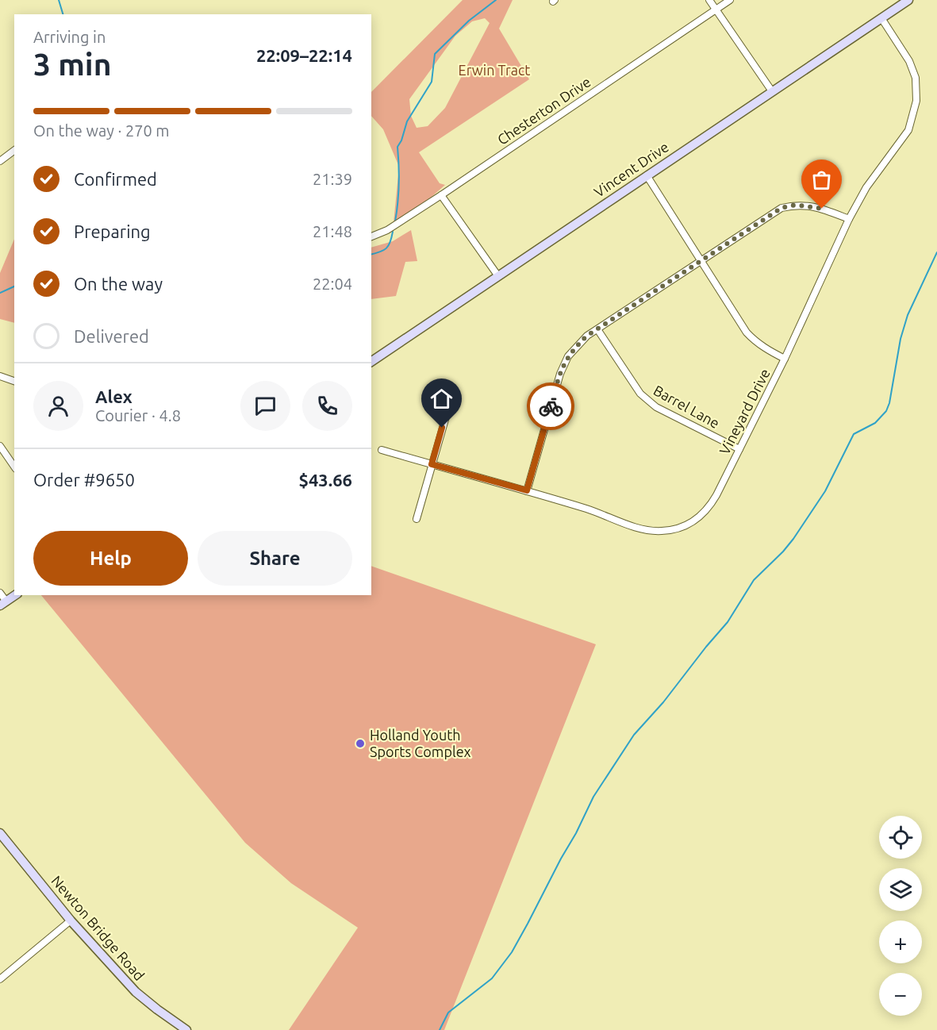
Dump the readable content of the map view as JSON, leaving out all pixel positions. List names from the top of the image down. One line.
{"streets":{"street":["Chesterton Drive","Vincent Drive","Barrel Lane","Vineyard Drive","Newton Bridge Road"]},"crossings":[["Vincent Drive","Vineyard Drive"],["Barrel Lane","Vineyard Drive"]],"parks":["Erwin Tract"],"places":["Holland Youth Sports Complex"],"page":{"heading":["3 min","Arriving in","22:09–22:14"],"panel":["Alex","Courier · 4.8","Order #9650","$43.66"],"bar":"On the way · 270 m","list":[["Confirmed","21:39"],["Preparing","21:48"],["On the way","22:04"],"Delivered"],"buttons":["Help","Share"],"map_buttons":["+","−"]}}
